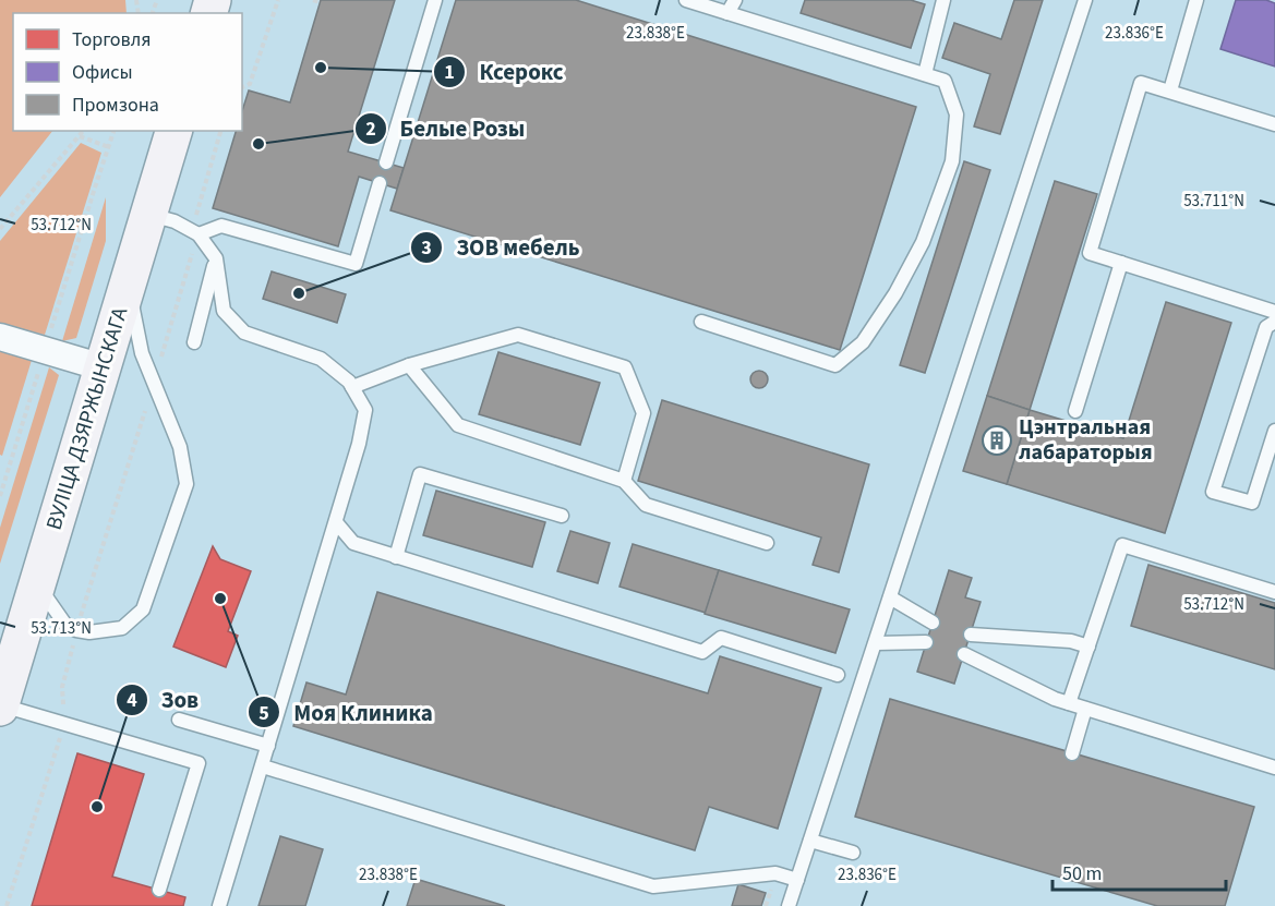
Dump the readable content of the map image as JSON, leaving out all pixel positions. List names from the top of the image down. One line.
{"streets":{"main road":["ВУЛІЦА ДЗЯРЖЫНСКАГА"]},"places":{"other":["Ксерокс","Белые Розы","ЗОВ мебель","Моя Клиника","Зов"],"building":["Цэнтральная лабараторыя"]},"legend":["Торговля","Офисы","Промзона"],"scale_bar":"50 m","coordinates":["23.838°E","23.836°E","53.711°N","53.712°N","53.713°N"]}
